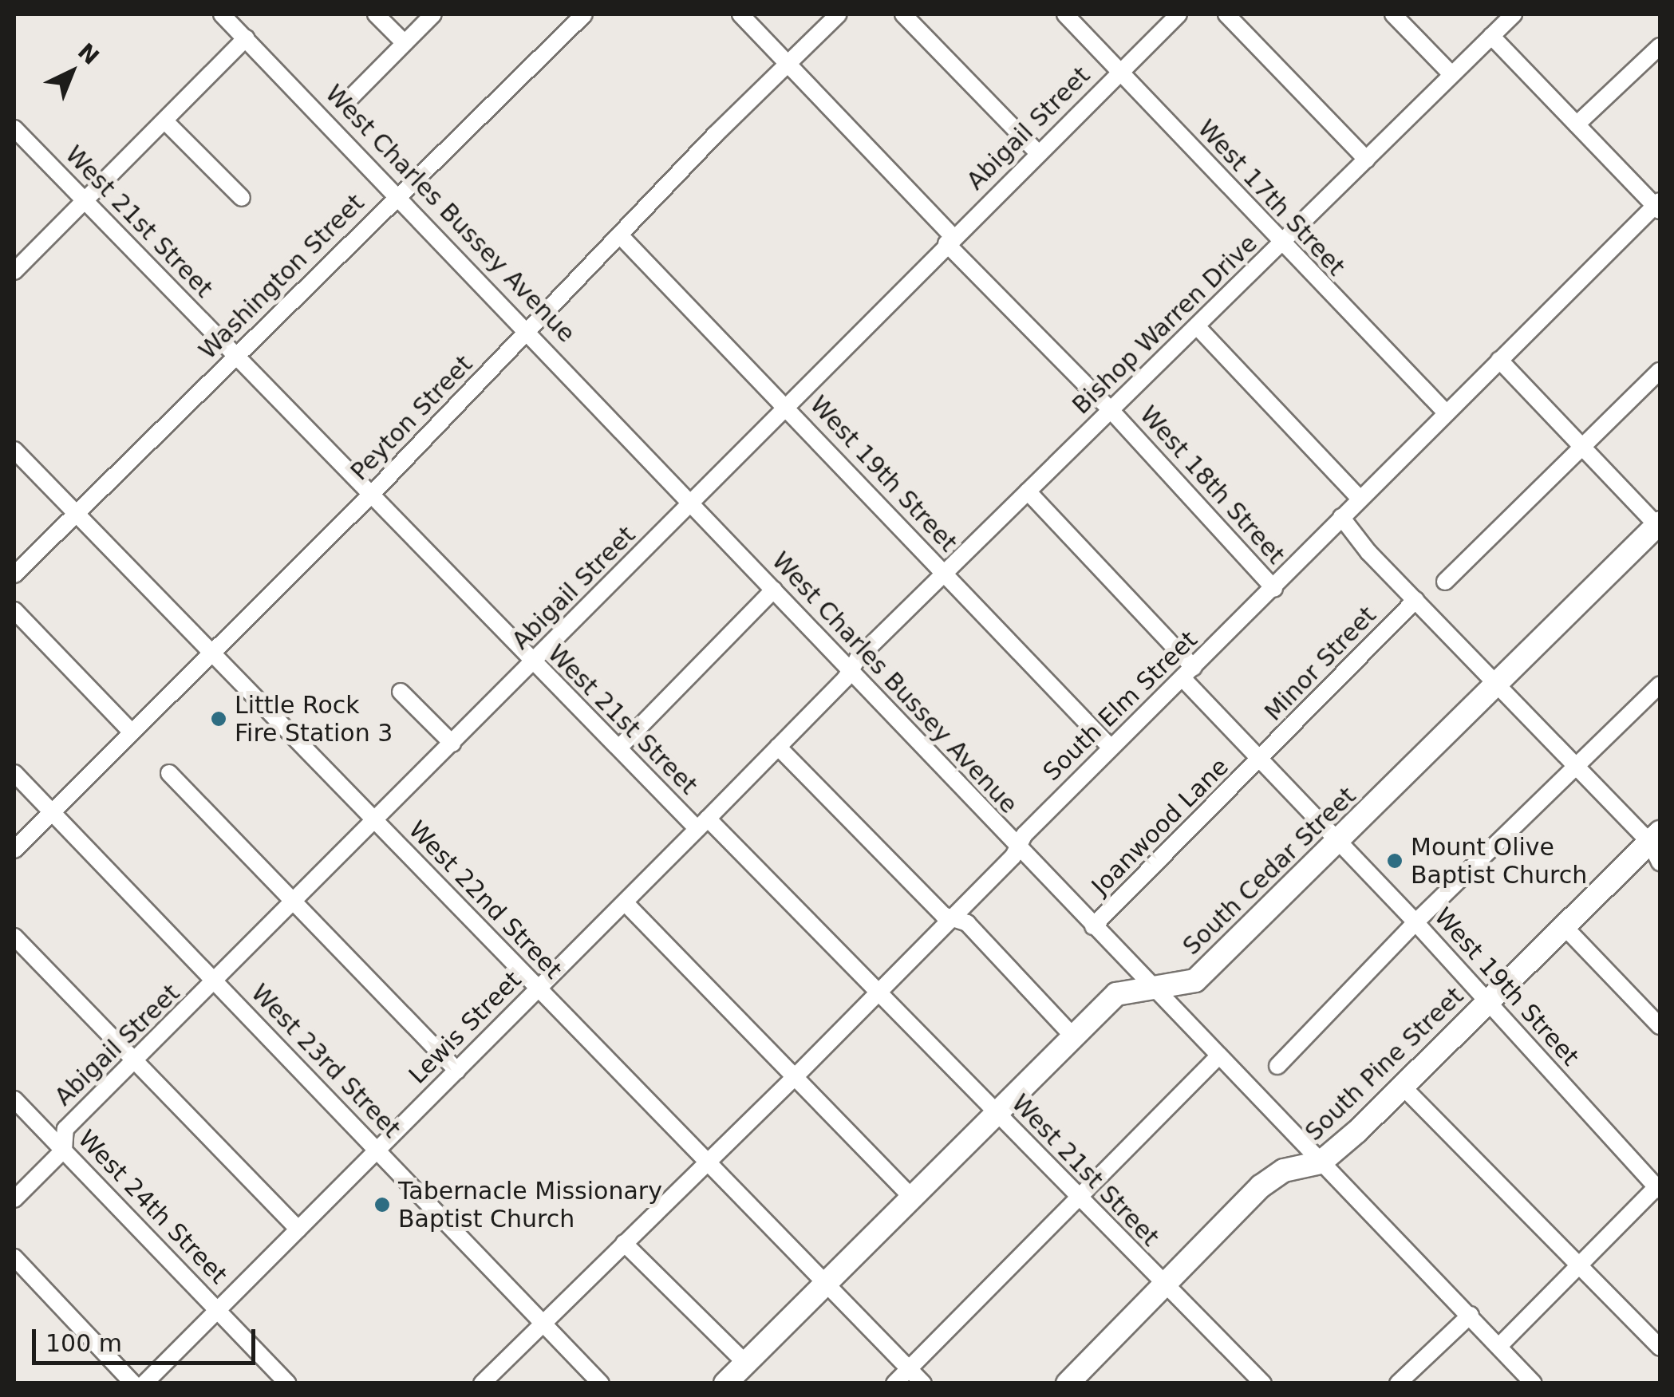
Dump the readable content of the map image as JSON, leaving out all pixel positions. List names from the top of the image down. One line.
{"streets":{"main road":["South Cedar Street","South Pine Street"],"street":["Abigail Street","West 17th Street","West Charles Bussey Avenue","West 21st Street","Washington Street","Bishop Warren Drive","Peyton Street","West 19th Street","West 18th Street","Minor Street","South Elm Street","Joanwood Lane","West 22nd Street","Lewis Street","West 23rd Street","West 24th Street"]},"crossings":[["Abigail Street","West 17th Street"],["Abigail Street","West Charles Bussey Avenue"],["Abigail Street","West 21st Street"],["Abigail Street","West 19th Street"],["Abigail Street","West 18th Street"],["Abigail Street","West 22nd Street"],["Abigail Street","West 23rd Street"],["Abigail Street","West 24th Street"],["West 17th Street","Bishop Warren Drive"],["West 17th Street","South Elm Street"],["West Charles Bussey Avenue","Washington Street"],["West Charles Bussey Avenue","Bishop Warren Drive"],["West Charles Bussey Avenue","Peyton Street"],["West Charles Bussey Avenue","South Elm Street"],["West Charles Bussey Avenue","Joanwood Lane"],["West Charles Bussey Avenue","South Cedar Street"],["West Charles Bussey Avenue","Lewis Street"],["West Charles Bussey Avenue","South Pine Street"],["West 21st Street","Washington Street"],["West 21st Street","Peyton Street"],["West 21st Street","South Elm Street"],["West 21st Street","South Cedar Street"],["West 21st Street","Lewis Street"],["West 21st Street","South Pine Street"],["Washington Street","West 22nd Street"],["Bishop Warren Drive","West 19th Street"],["Bishop Warren Drive","West 18th Street"],["Bishop Warren Drive","Lewis Street"],["Peyton Street","West 19th Street"],["Peyton Street","West 18th Street"],["Peyton Street","West 22nd Street"],["Peyton Street","West 23rd Street"],["West 19th Street","Minor Street"],["West 19th Street","South Elm Street"],["West 19th Street","Joanwood Lane"],["West 19th Street","South Cedar Street"],["West 19th Street","South Pine Street"],["West 18th Street","South Elm Street"],["Minor Street","Joanwood Lane"],["South Elm Street","West 22nd Street"],["South Elm Street","West 23rd Street"],["South Cedar Street","West 22nd Street"],["West 22nd Street","Lewis Street"],["Lewis Street","West 23rd Street"],["Lewis Street","West 24th Street"]],"places":["Little Rock Fire Station 3","Mount Olive Baptist Church","Tabernacle Missionary Baptist Church"],"scale_bar":"100 m","north":"top right"}
